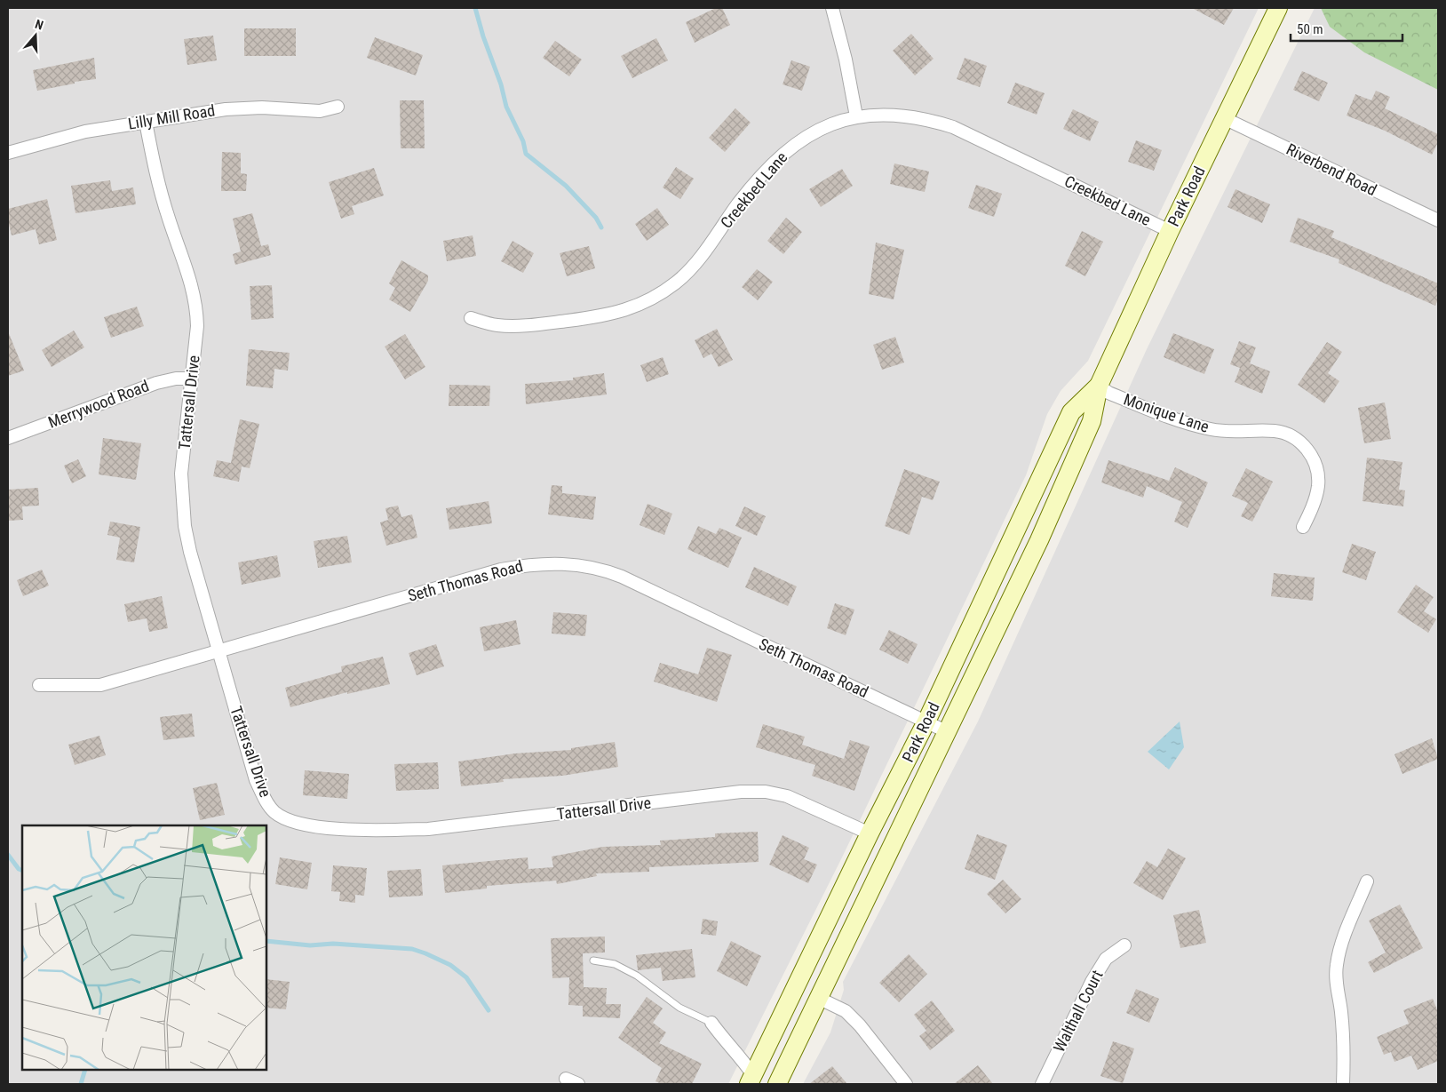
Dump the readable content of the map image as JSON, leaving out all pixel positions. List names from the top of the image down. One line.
{"streets":{"main road":["Park Road"],"street":["Lilly Mill Road","Riverbend Road","Creekbed Lane","Tattersall Drive","Merrywood Road","Monique Lane","Seth Thomas Road","Walthall Court"]},"crossings":[["Lilly Mill Road","Tattersall Drive"],["Riverbend Road","Park Road"],["Creekbed Lane","Park Road"],["Park Road","Tattersall Drive"],["Park Road","Monique Lane"],["Park Road","Seth Thomas Road"],["Tattersall Drive","Merrywood Road"],["Tattersall Drive","Seth Thomas Road"]],"scale_bar":"50 m","north":"top"}
